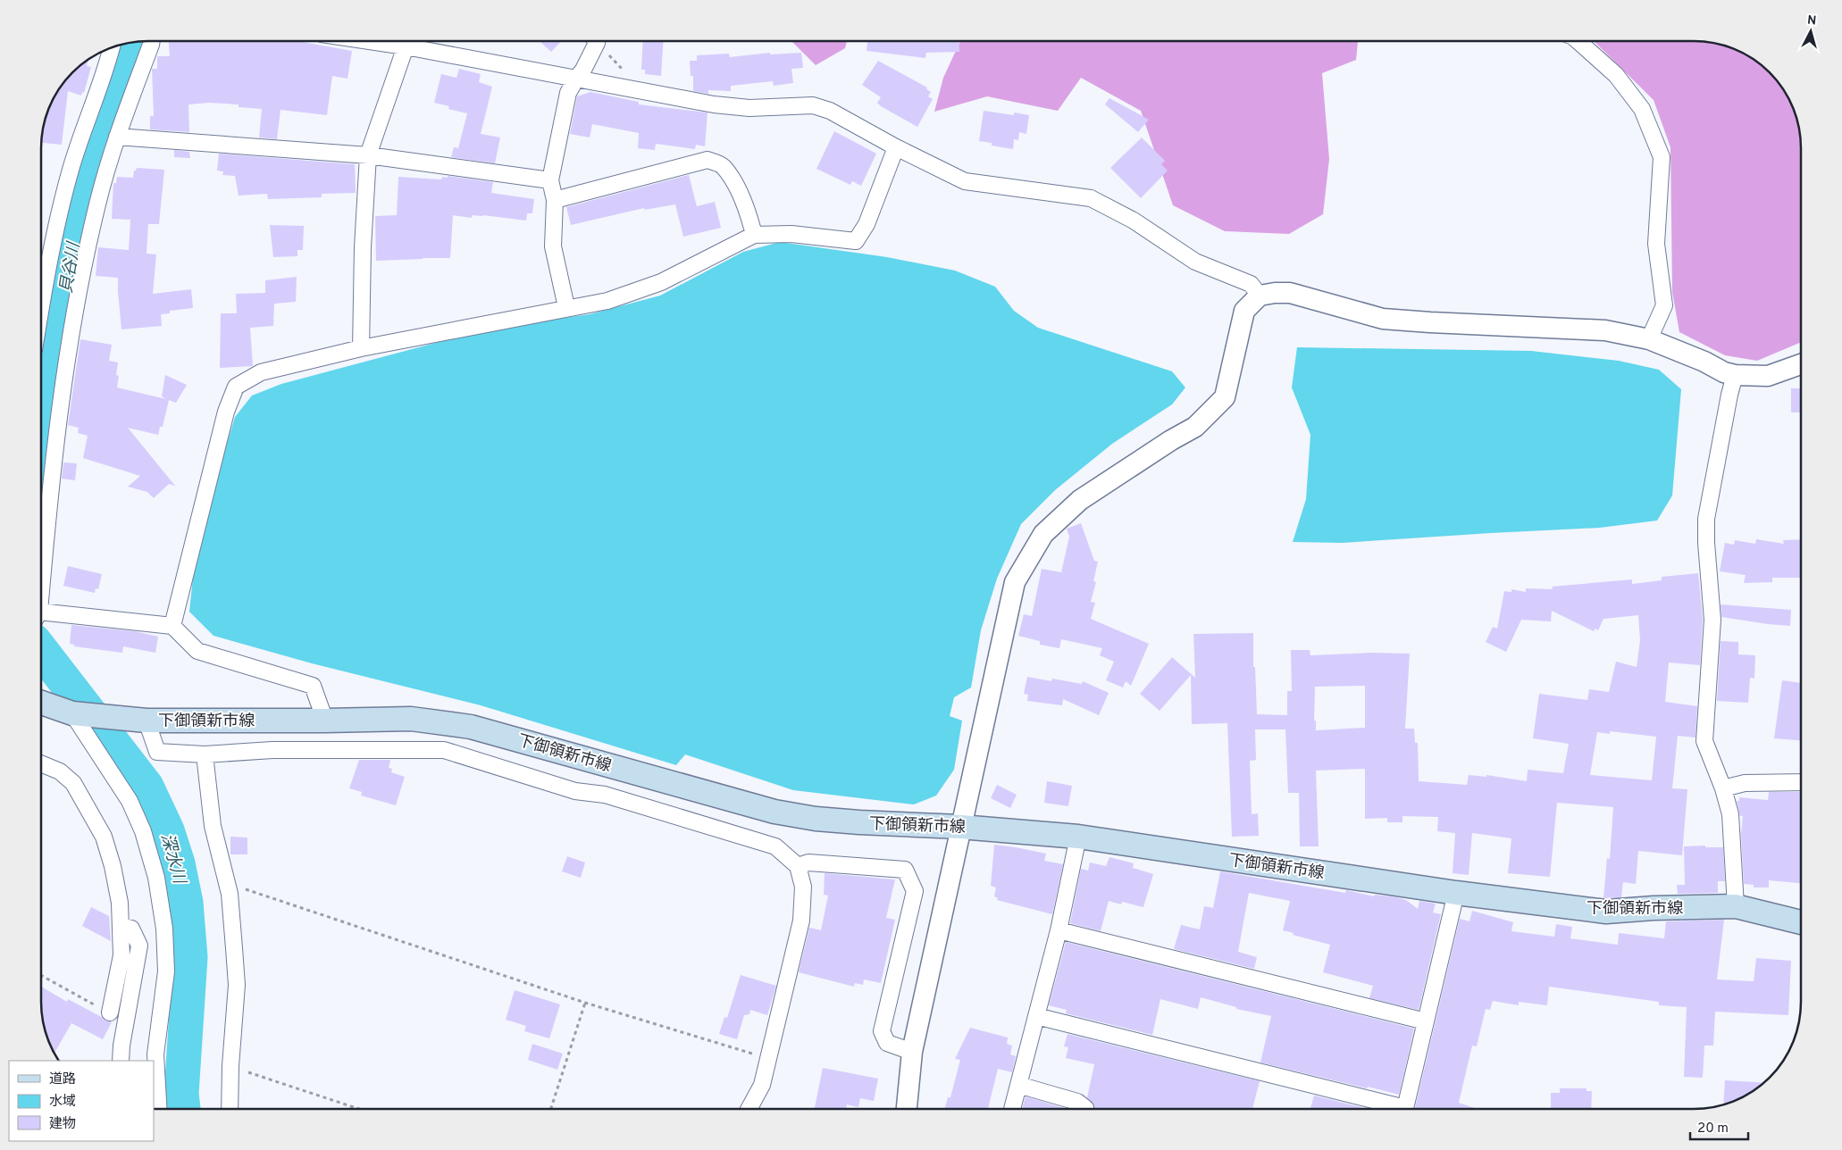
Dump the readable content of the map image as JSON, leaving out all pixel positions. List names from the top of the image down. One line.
{"streets":{"main road":["下御領新市線"]},"water":["貝谷川","深水川"],"legend":["道路","水域","建物"],"scale_bar":"20 m","north":"top"}
